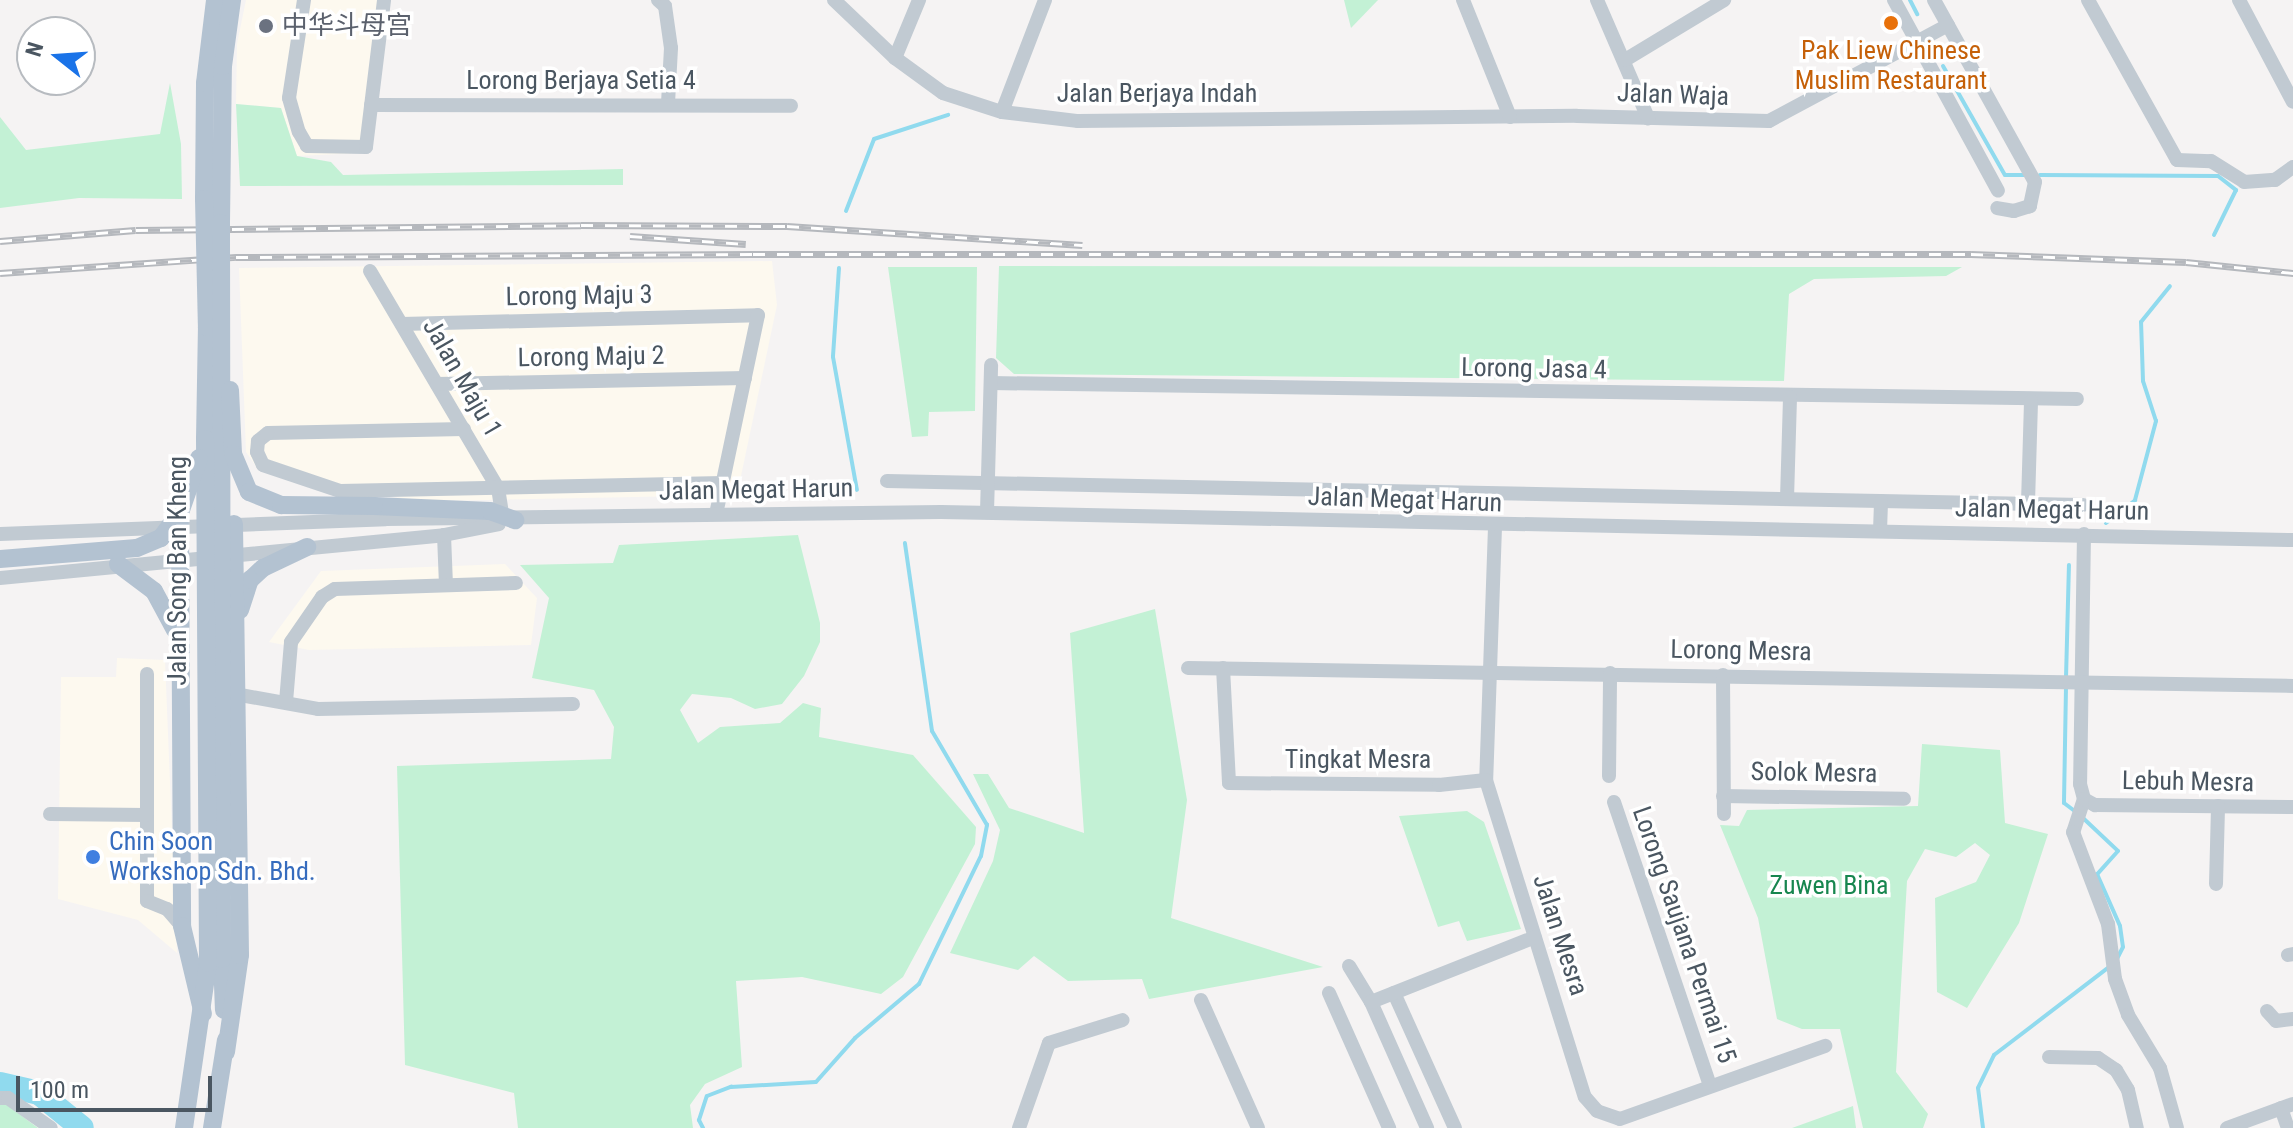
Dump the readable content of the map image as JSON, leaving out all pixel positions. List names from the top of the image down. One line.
{"streets":{"main road":["Jalan Song Ban Kheng"],"street":["Lorong Berjaya Setia 4","Jalan Berjaya Indah","Jalan Waja","Lorong Maju 3","Lorong Maju 2","Lorong Jasa 4","Jalan Maju 1","Jalan Megat Harun","Lorong Mesra","Tingkat Mesra","Solok Mesra","Lebuh Mesra","Jalan Mesra","Lorong Saujana Permai 15"]},"crossings":[["Jalan Berjaya Indah","Jalan Waja"],["Lorong Maju 3","Lorong Maju 2"],["Lorong Maju 3","Jalan Maju 1"],["Lorong Maju 2","Jalan Maju 1"],["Jalan Maju 1","Jalan Megat Harun"],["Jalan Megat Harun","Jalan Mesra"],["Lorong Mesra","Tingkat Mesra"],["Lorong Mesra","Solok Mesra"],["Lorong Mesra","Jalan Mesra"],["Tingkat Mesra","Jalan Mesra"],["Jalan Mesra","Lorong Saujana Permai 15"]],"parks":["Zuwen Bina"],"places":["Pak Liew Chinese Muslim Restaurant","中华斗母宫","Chin Soon Workshop Sdn. Bhd."],"scale_bar":"100 m","north":"left"}
